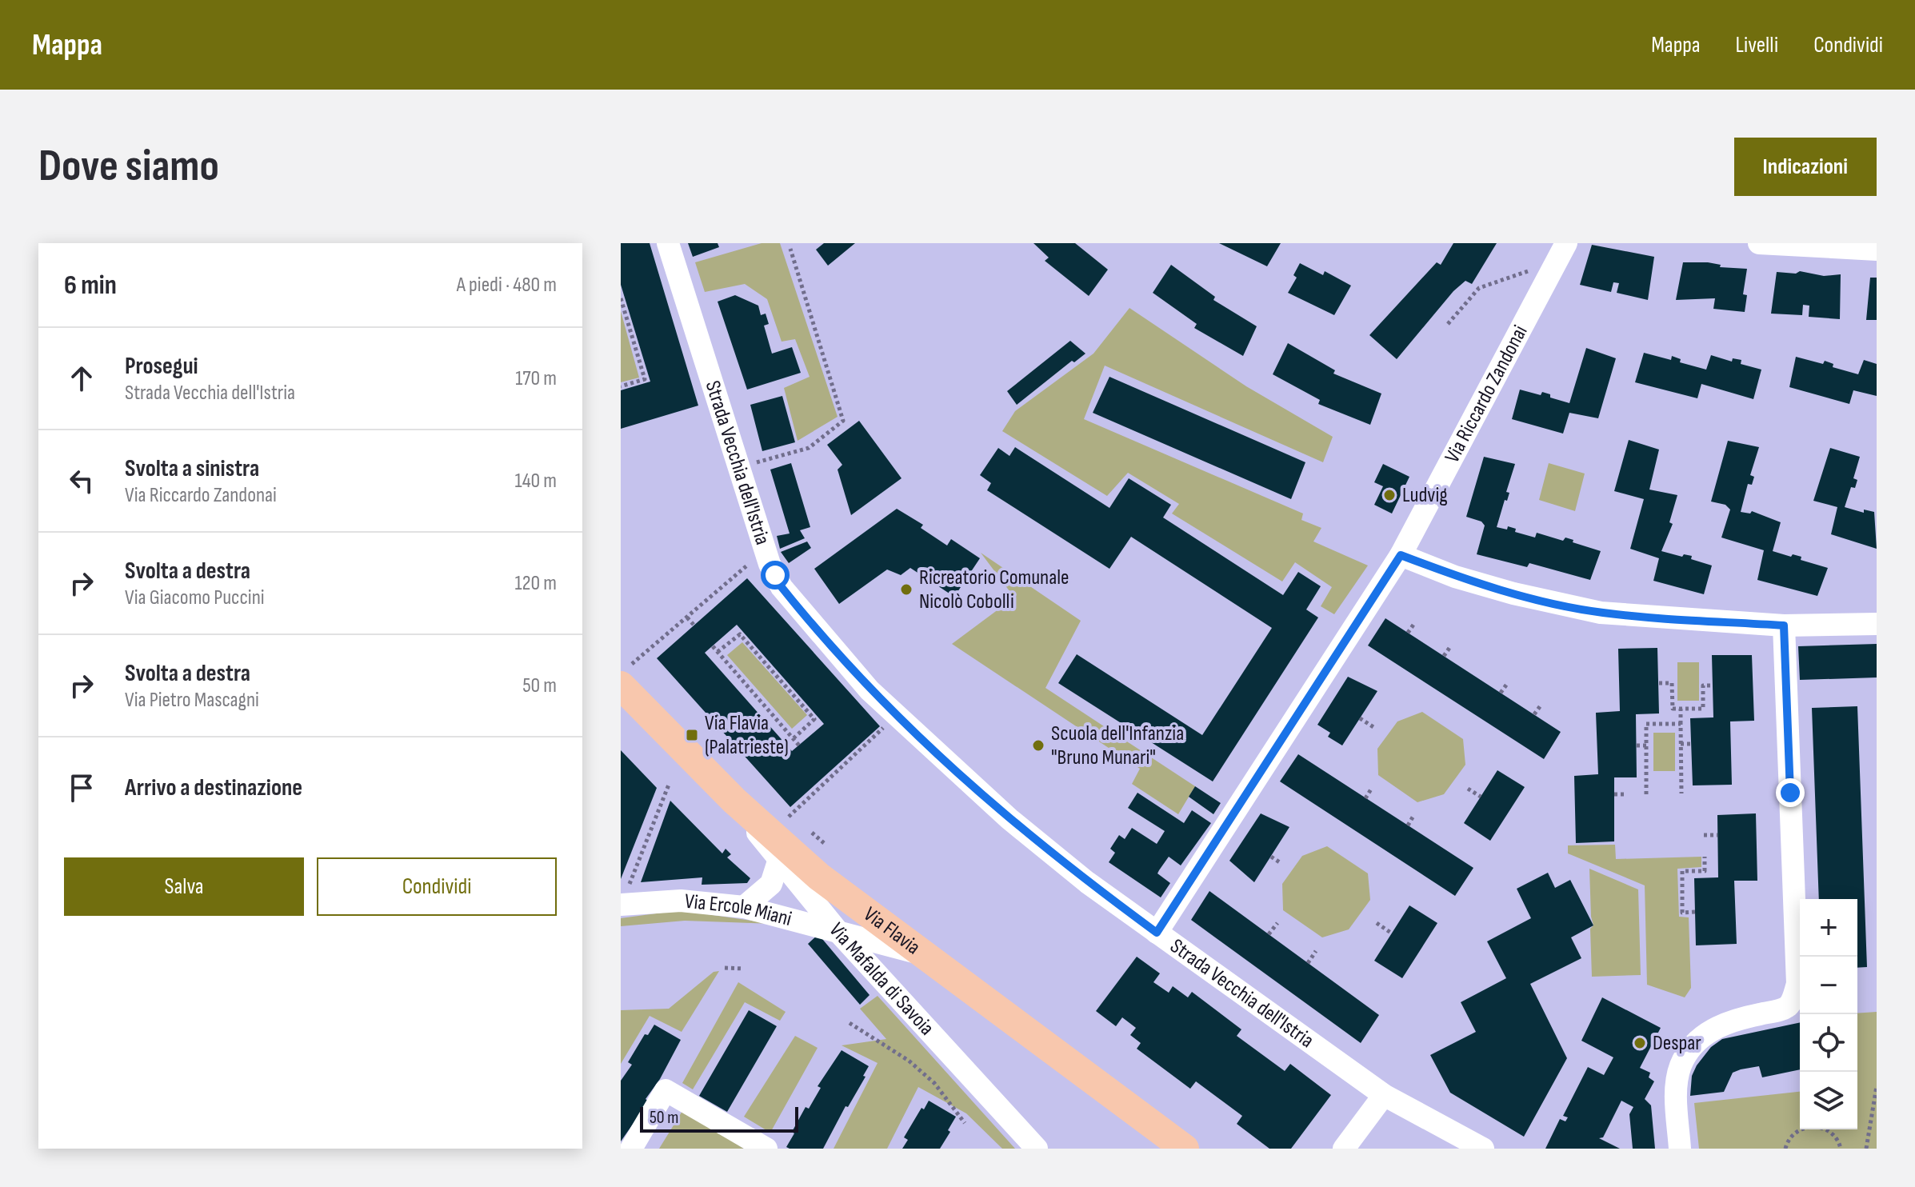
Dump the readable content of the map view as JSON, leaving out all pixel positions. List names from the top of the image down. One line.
{"streets":{"main road":["Via Flavia"],"street":["Via Riccardo Zandonai","Strada Vecchia dell'Istria","Via Ercole Miani","Via Mafalda di Savoia"]},"crossings":[["Via Riccardo Zandonai","Strada Vecchia dell'Istria"],["Via Ercole Miani","Via Flavia"],["Via Ercole Miani","Via Mafalda di Savoia"],["Via Flavia","Via Mafalda di Savoia"]],"places":{"other":["Ludvig","Ricreatorio Comunale Nicolò Cobolli","Scuola dell'Infanzia \"Bruno Munari\"","Despar"],"transit":["Via Flavia (Palatrieste)"]},"scale_bar":"50 m","page":{"header":"Mappa","nav":["Mappa","Livelli","Condividi"],"buttons":["Indicazioni",["Salva","Condividi"]],"title":"Dove siamo","heading":["6 min","A piedi · 480 m"],"list":[["Prosegui","Strada Vecchia dell'Istria","170 m"],["Svolta a sinistra","Via Riccardo Zandonai","140 m"],["Svolta a destra","Via Giacomo Puccini","120 m"],["Svolta a destra","Via Pietro Mascagni","50 m"],"Arrivo a destinazione"],"map_buttons":["+","−"],"scale":"50 m"}}
